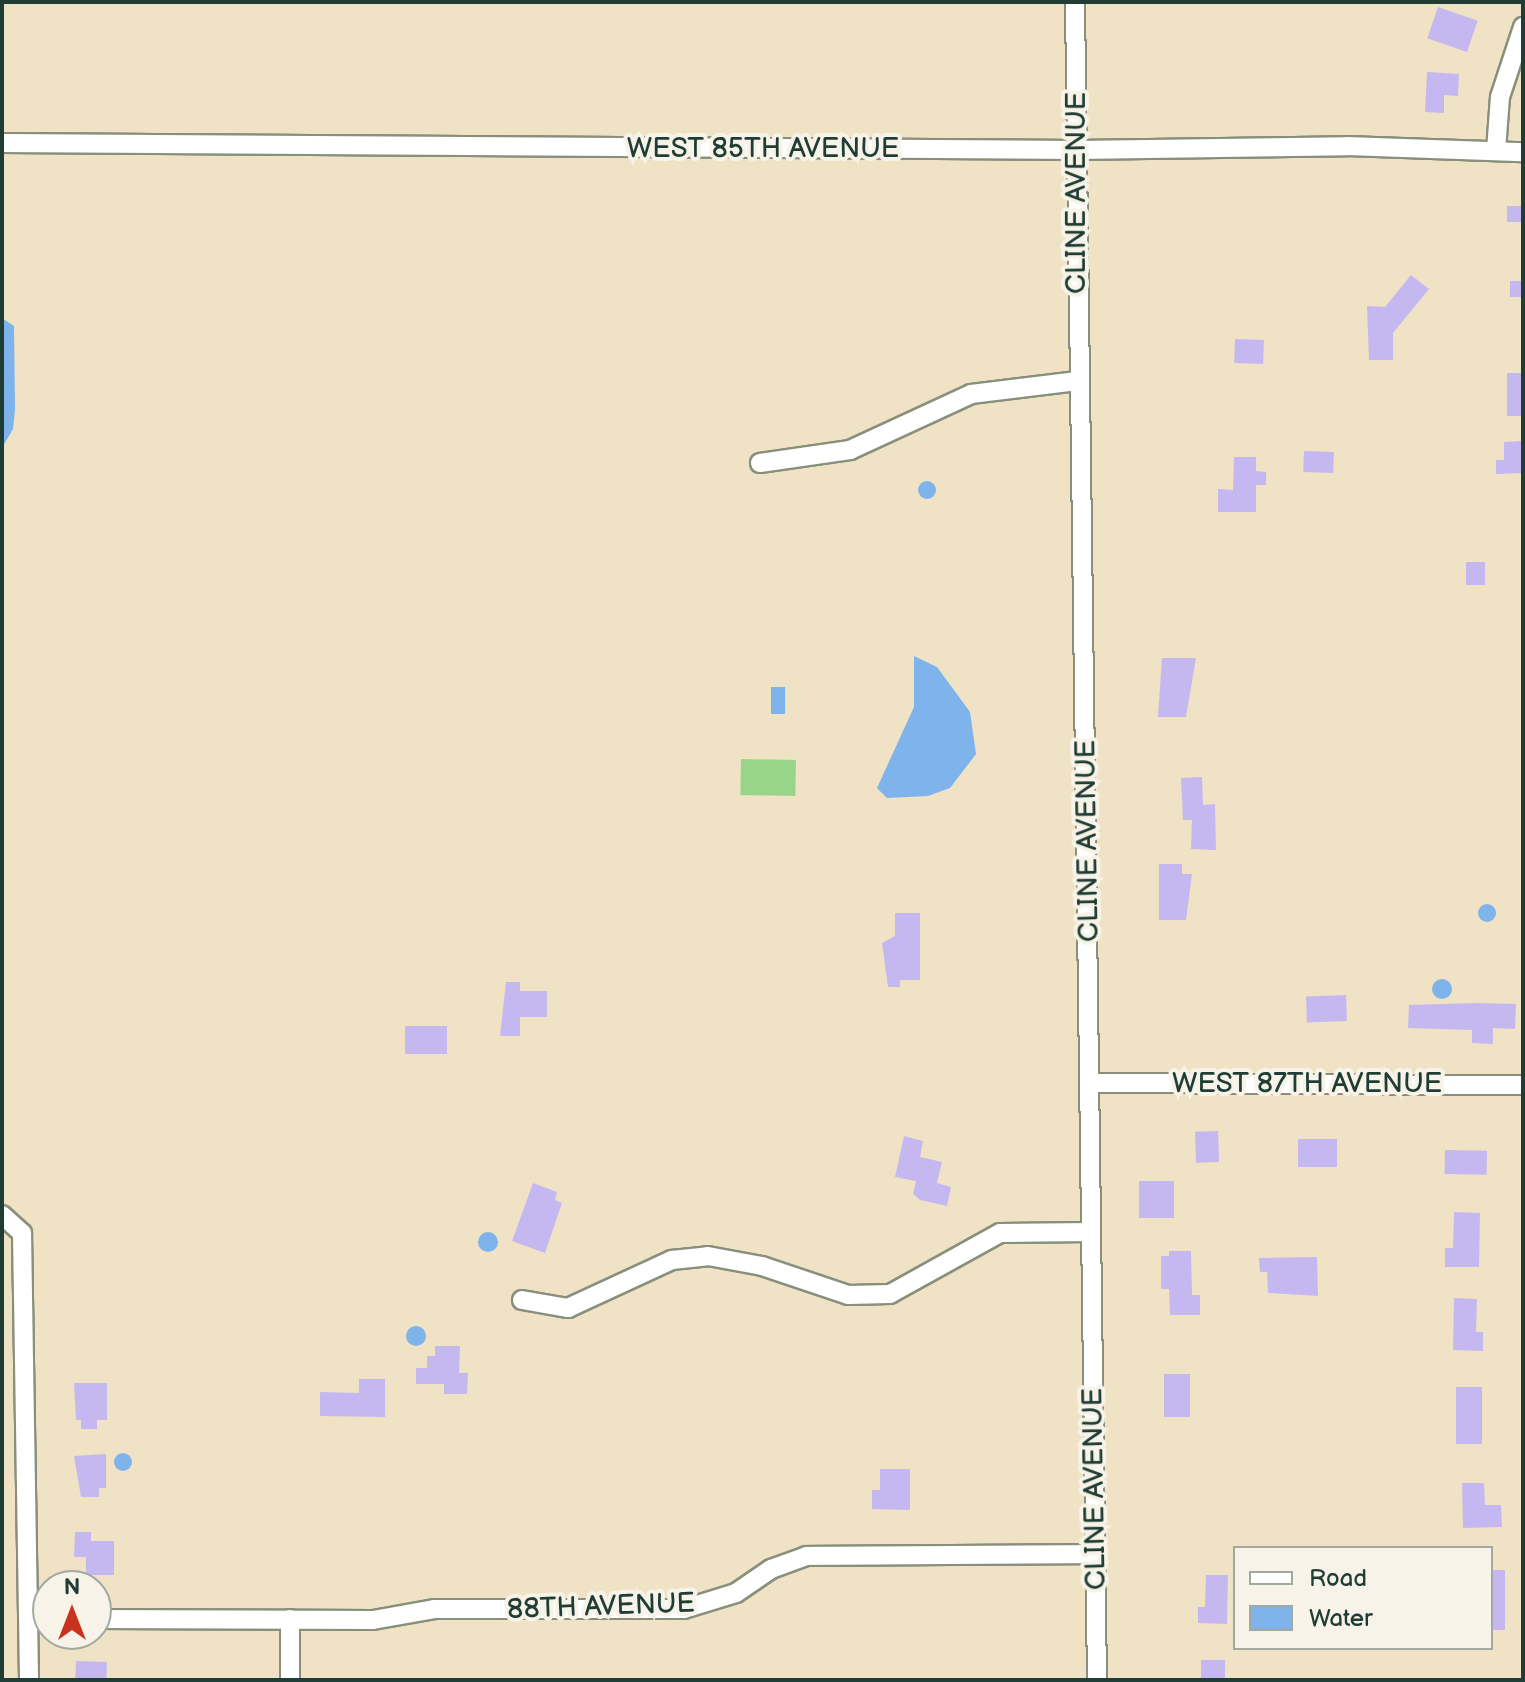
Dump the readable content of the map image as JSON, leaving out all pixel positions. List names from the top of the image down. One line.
{"streets":{"street":["WEST 85TH AVENUE","CLINE AVENUE","WEST 87TH AVENUE","88TH AVENUE"]},"crossings":[["WEST 85TH AVENUE","CLINE AVENUE"],["CLINE AVENUE","WEST 87TH AVENUE"],["CLINE AVENUE","88TH AVENUE"]],"legend":["Road","Water"],"north":"top"}
